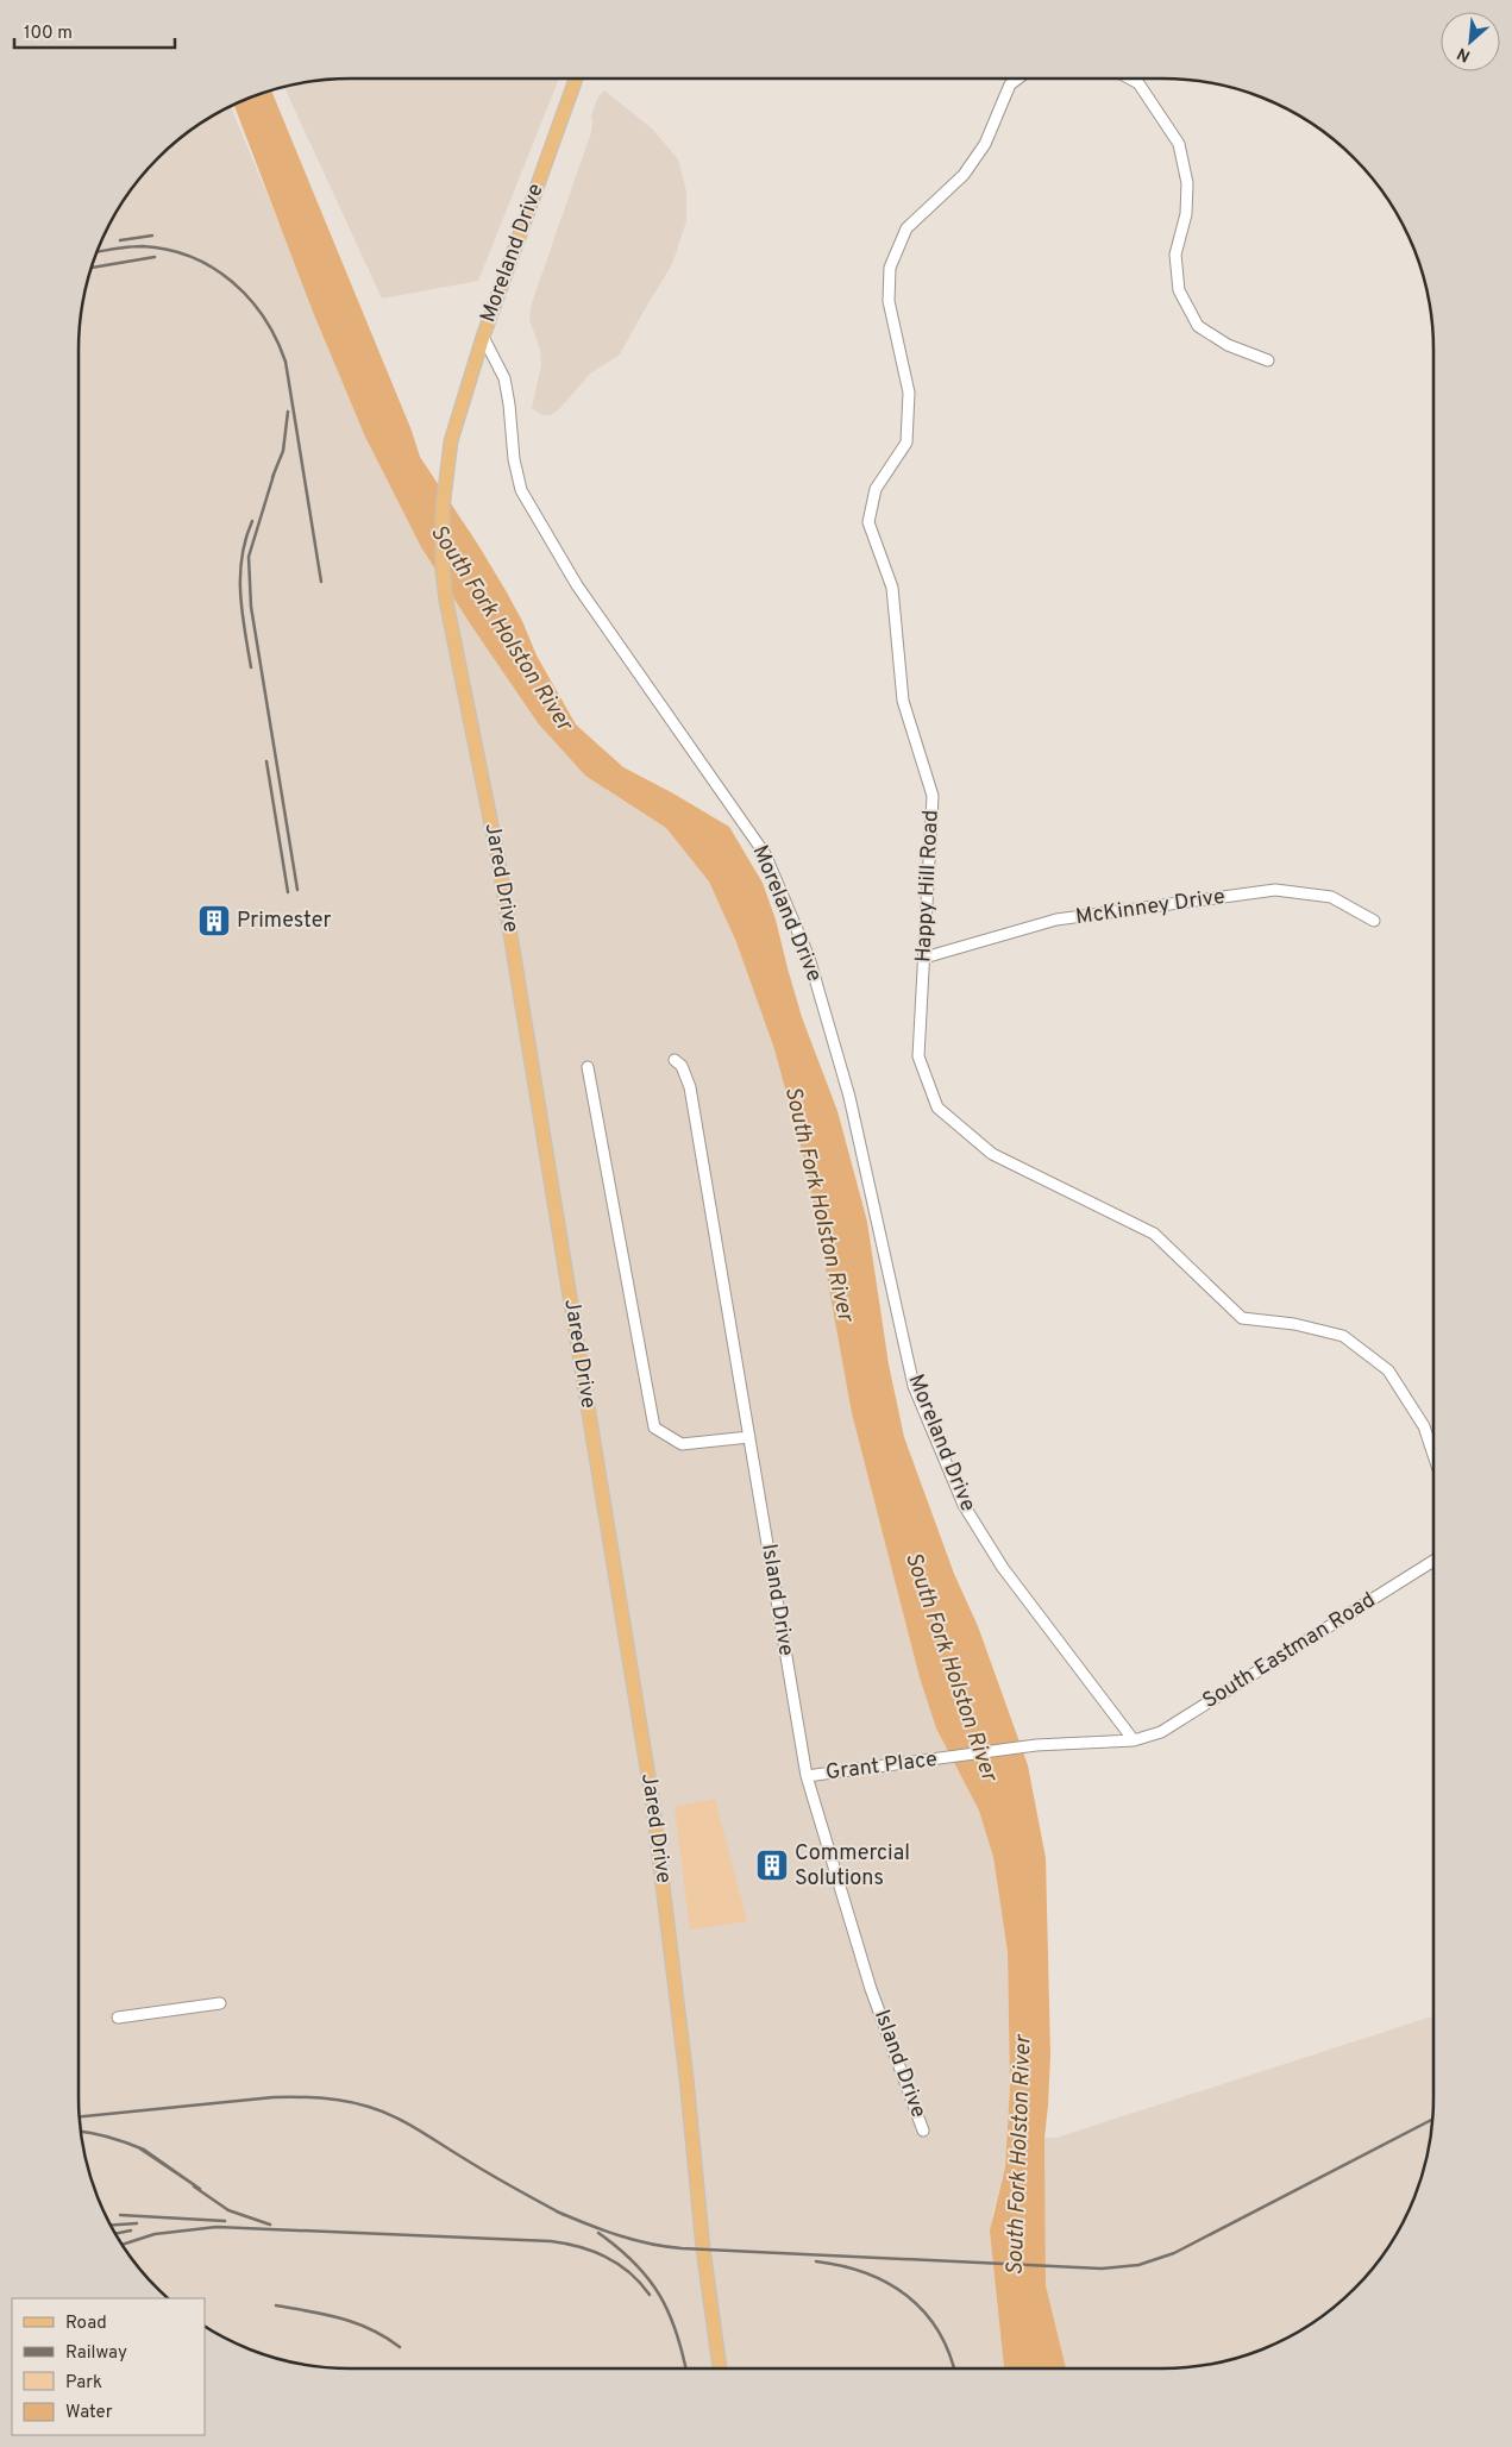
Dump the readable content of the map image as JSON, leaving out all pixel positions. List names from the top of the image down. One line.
{"streets":{"main road":["Moreland Drive","Jared Drive"],"street":["Happy Hill Road","McKinney Drive","Island Drive","South Eastman Road","Grant Place"]},"crossings":[["Moreland Drive","Jared Drive"],["Moreland Drive","South Eastman Road"],["Moreland Drive","Grant Place"],["Happy Hill Road","McKinney Drive"],["Island Drive","Grant Place"],["South Eastman Road","Grant Place"]],"water":["South Fork Holston River"],"places":{"building":["Primester","Commercial Solutions"]},"legend":["Road","Railway","Park","Water"],"scale_bar":"100 m","north":"bottom left"}
